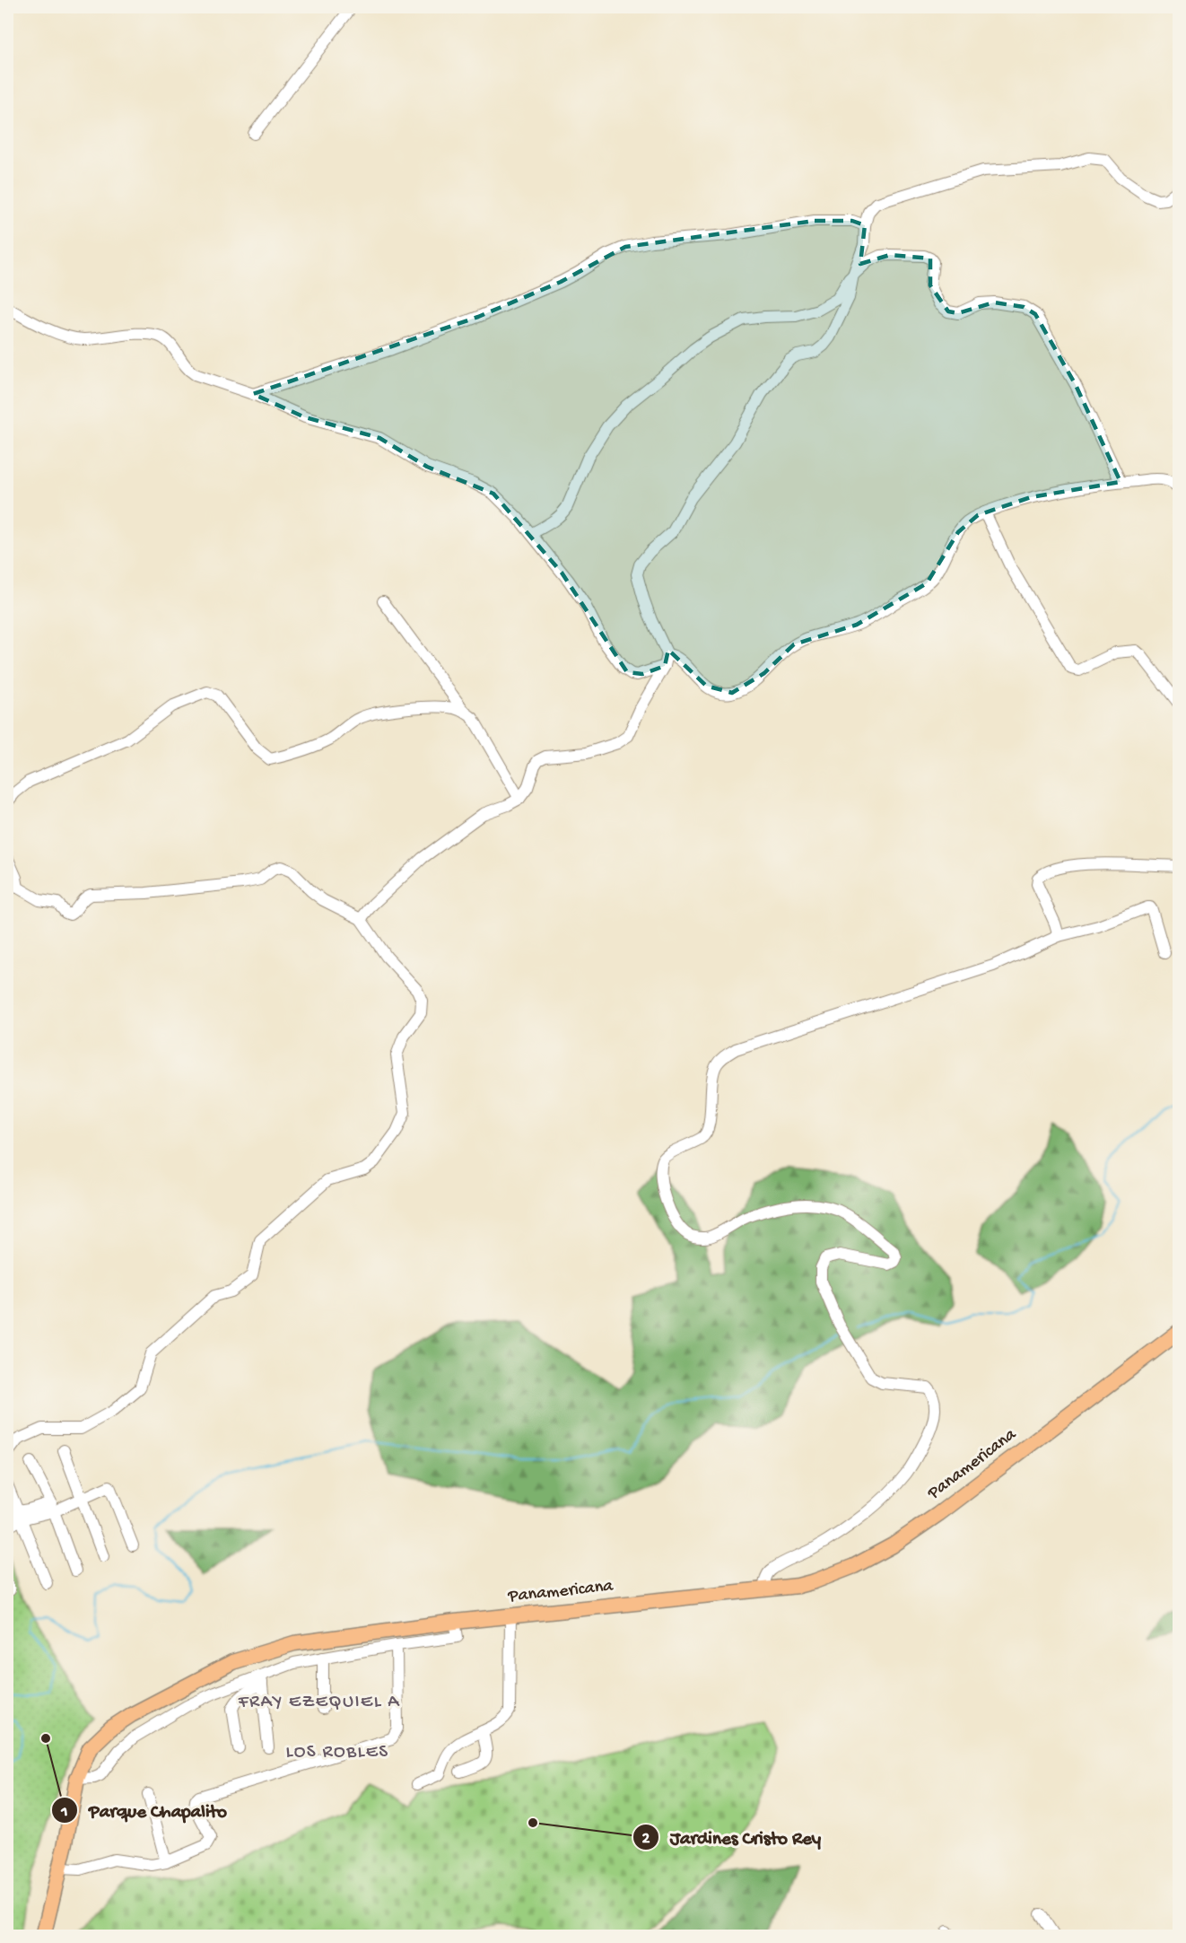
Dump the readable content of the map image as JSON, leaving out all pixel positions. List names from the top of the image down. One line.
{"streets":{"main road":["Panamericana"]},"districts":["FRAY EZEQUIEL A","LOS ROBLES"],"places":["Parque Chapalito","Jardines Cristo Rey"]}
